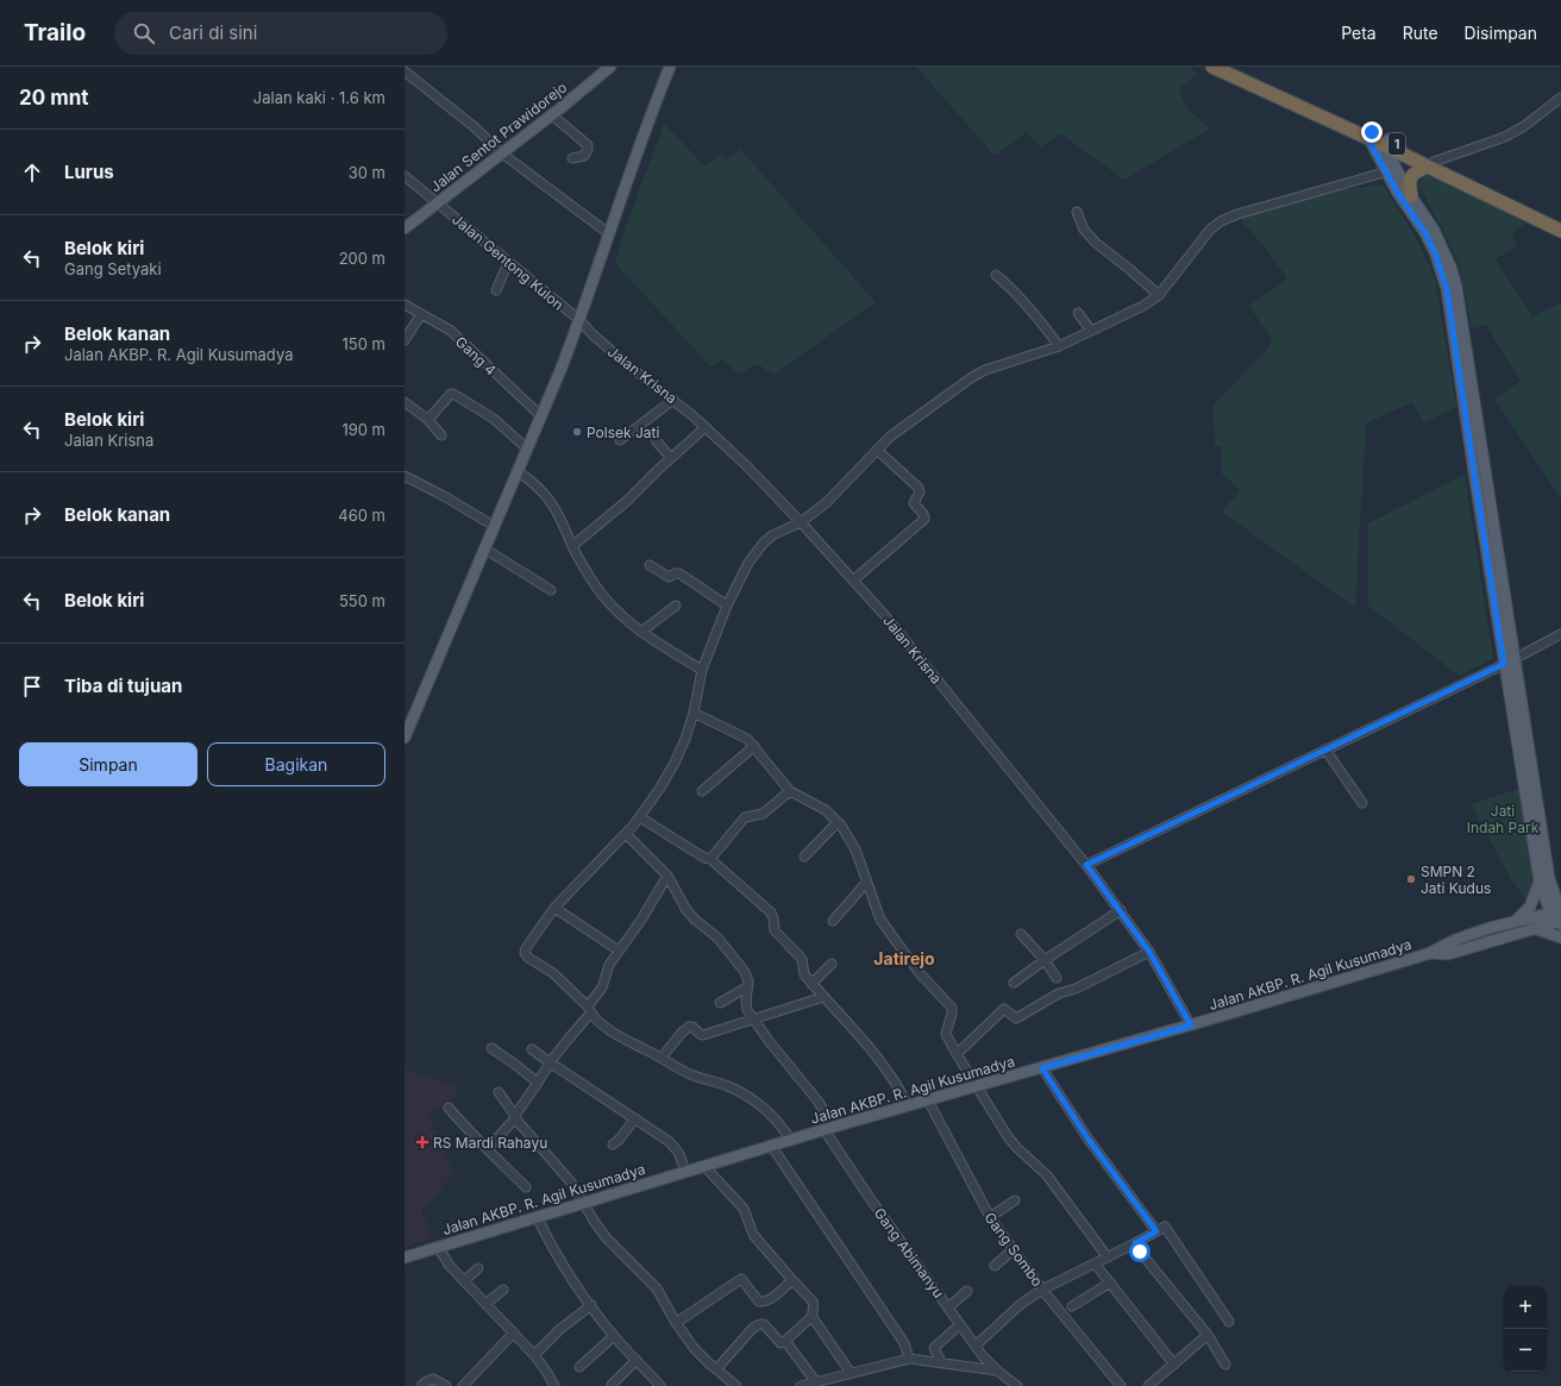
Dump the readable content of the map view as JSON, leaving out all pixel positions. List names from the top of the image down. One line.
{"streets":{"highway":["1"],"main road":["Jalan Sentot Prawidorejo","Jalan AKBP. R. Agil Kusumadya"],"street":["Jalan Gentong Kulon","Gang 4","Jalan Krisna","Gang Sombo","Gang Abimanyu"]},"crossings":[["Jalan Sentot Prawidorejo","Jalan Gentong Kulon"],["Jalan Gentong Kulon","Jalan Krisna"],["Jalan Krisna","Jalan AKBP. R. Agil Kusumadya"],["Jalan AKBP. R. Agil Kusumadya","Gang Sombo"],["Jalan AKBP. R. Agil Kusumadya","Gang Abimanyu"]],"districts":["Jatirejo"],"parks":["Jati Indah Park"],"places":{"other":["Polsek Jati","SMPN 2 Jati Kudus"],"health":["RS Mardi Rahayu"]},"page":{"header":"Trailo","search":"Cari di sini","nav":["Peta","Rute","Disimpan"],"heading":["20 mnt","Jalan kaki · 1.6 km"],"list":[["Lurus","30 m"],["Belok kiri","Gang Setyaki","200 m"],["Belok kanan","Jalan AKBP. R. Agil Kusumadya","150 m"],["Belok kiri","Jalan Krisna","190 m"],["Belok kanan","460 m"],["Belok kiri","550 m"],"Tiba di tujuan"],"buttons":["Simpan","Bagikan"],"map_buttons":["+","−"]}}
